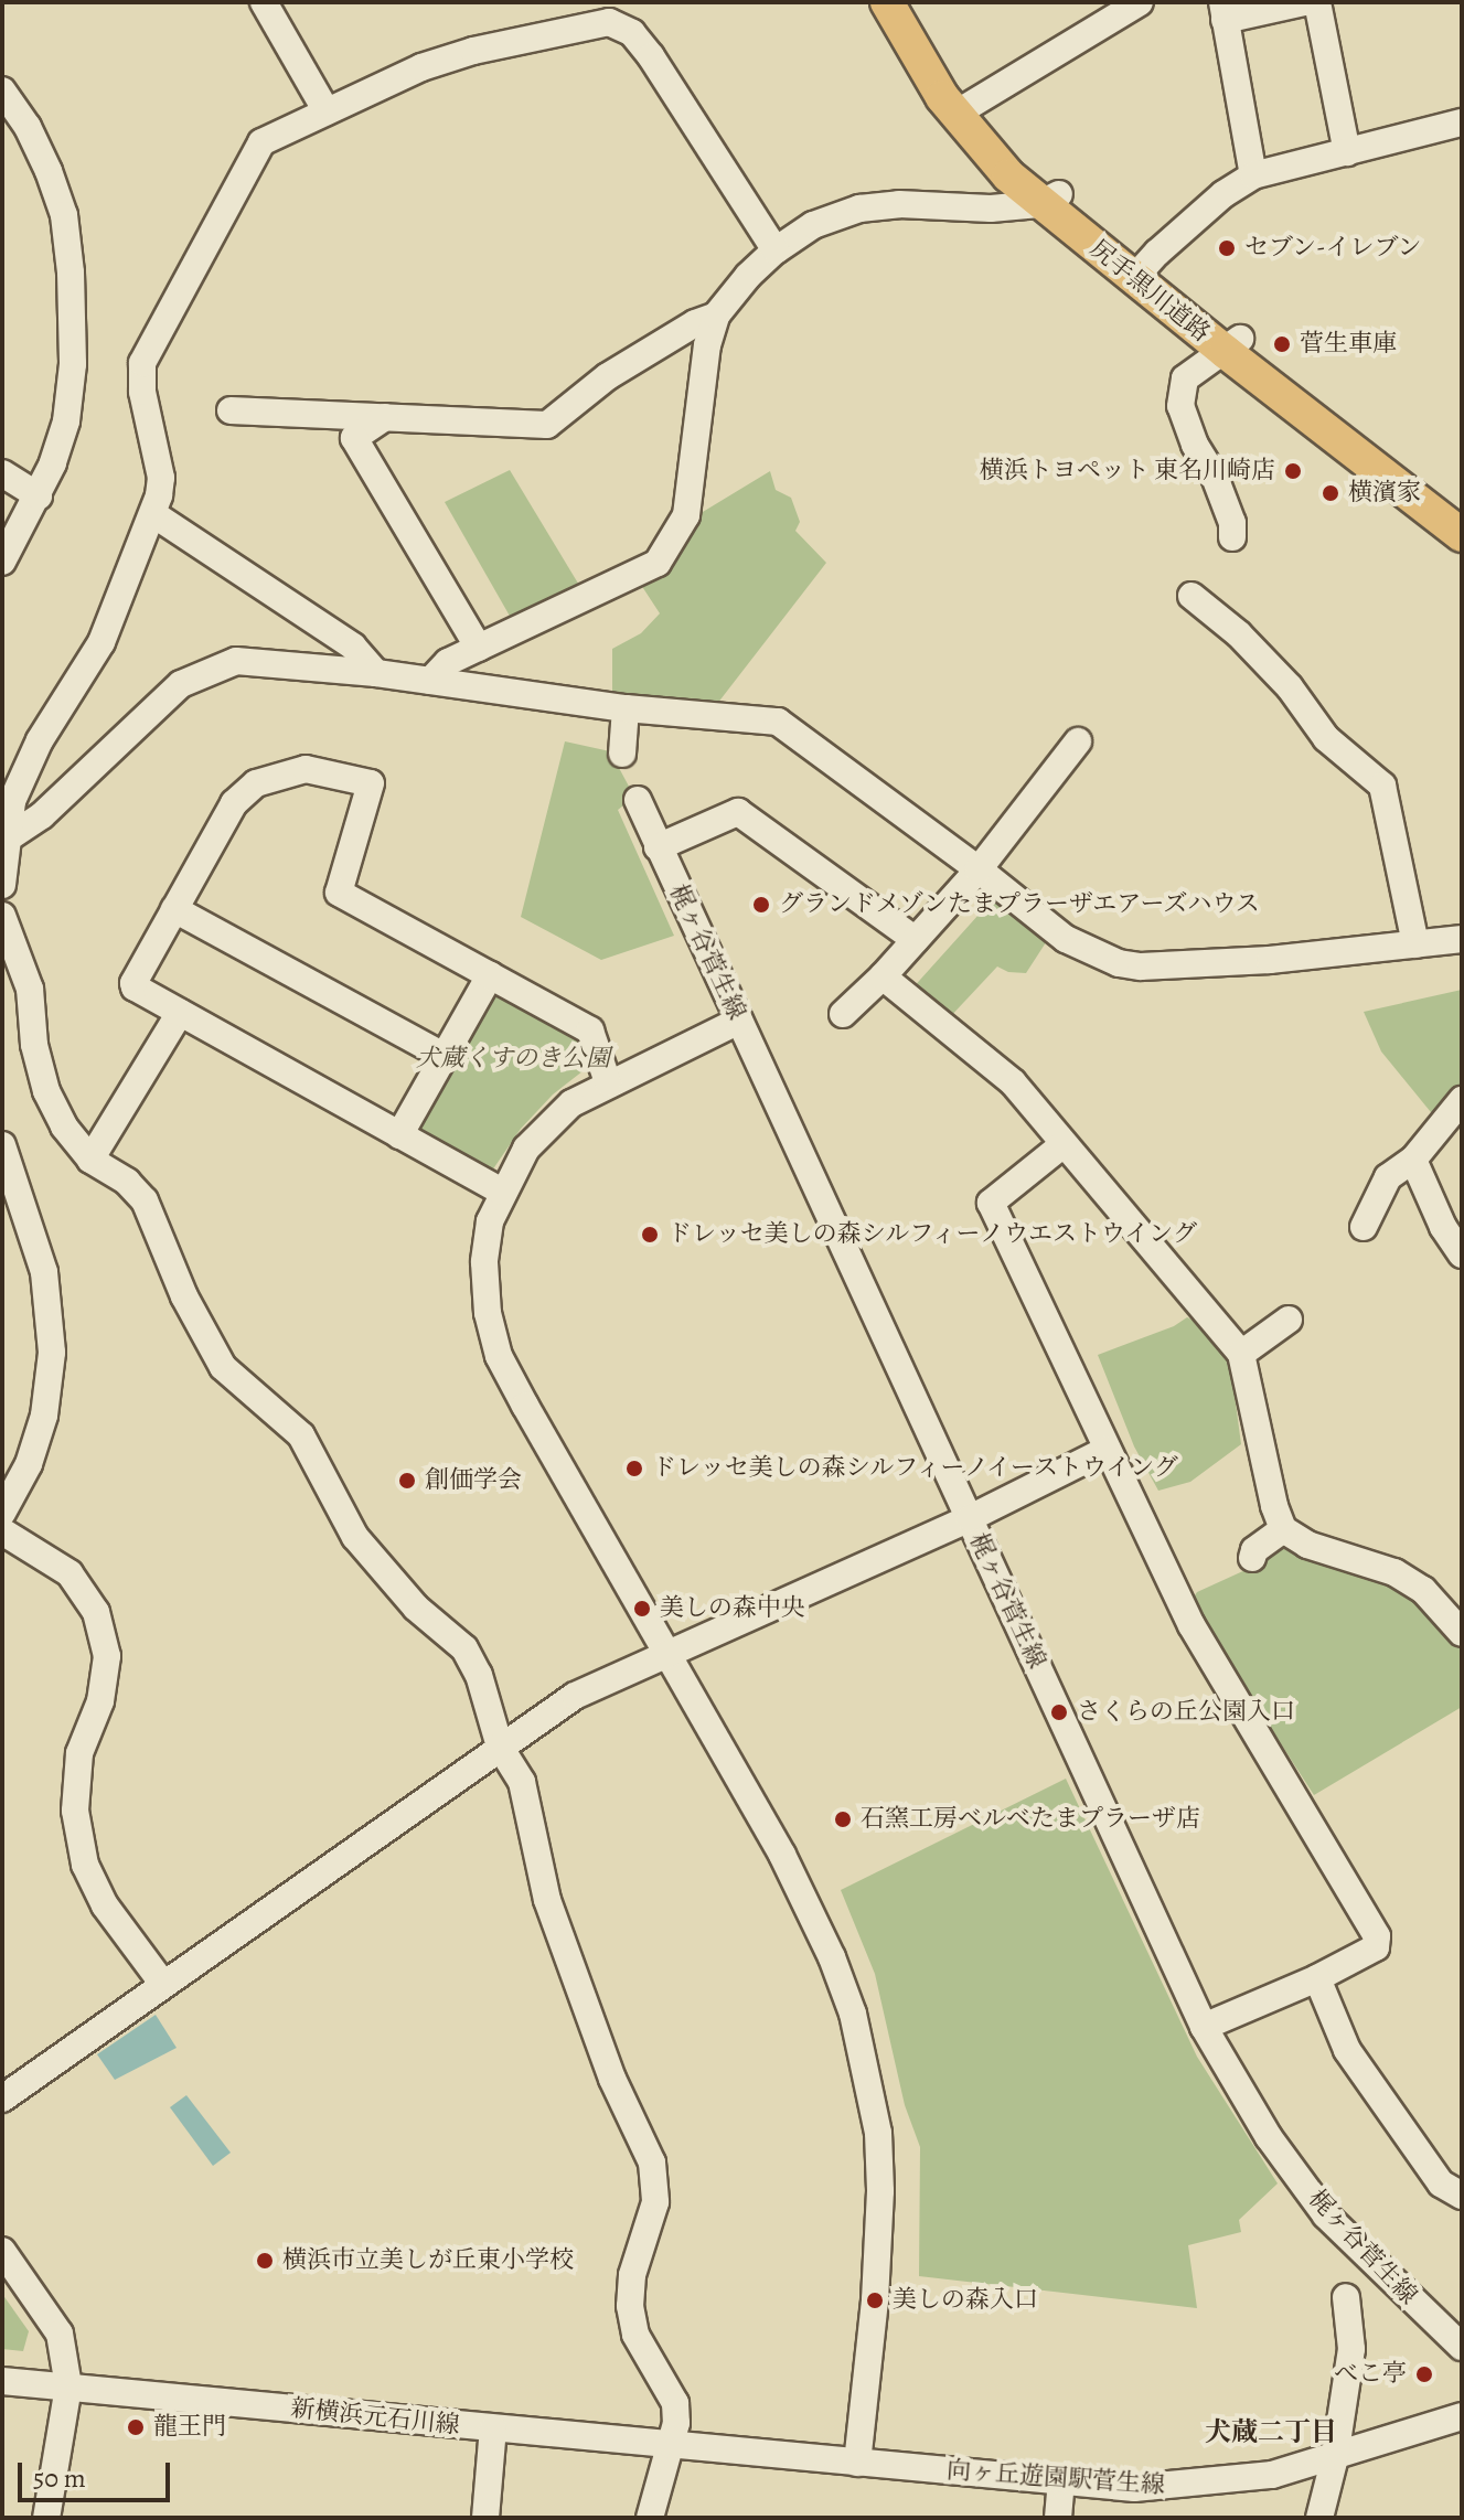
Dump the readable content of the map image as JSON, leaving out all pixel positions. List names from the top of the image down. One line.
{"streets":{"main road":["尻手黒川道路"],"street":["梶ヶ谷菅生線","新横浜元石川線","向ヶ丘遊園駅菅生線"]},"crossings":[["新横浜元石川線","向ヶ丘遊園駅菅生線"]],"districts":["犬蔵二丁目"],"parks":["犬蔵くすのき公園"],"places":["セブン-イレブン","菅生車庫","横浜トヨペット 東名川崎店","横濱家","グランドメゾンたまプラーザエアーズハウス","ドレッセ美しの森シルフィーノウエストウイング","ドレッセ美しの森シルフィーノイーストウイング","創価学会","美しの森中央","さくらの丘公園入口","石窯工房ベルベたまプラーザ店","横浜市立美しが丘東小学校","美しの森入口","べこ亭","龍王門"],"scale_bar":"50 m"}
